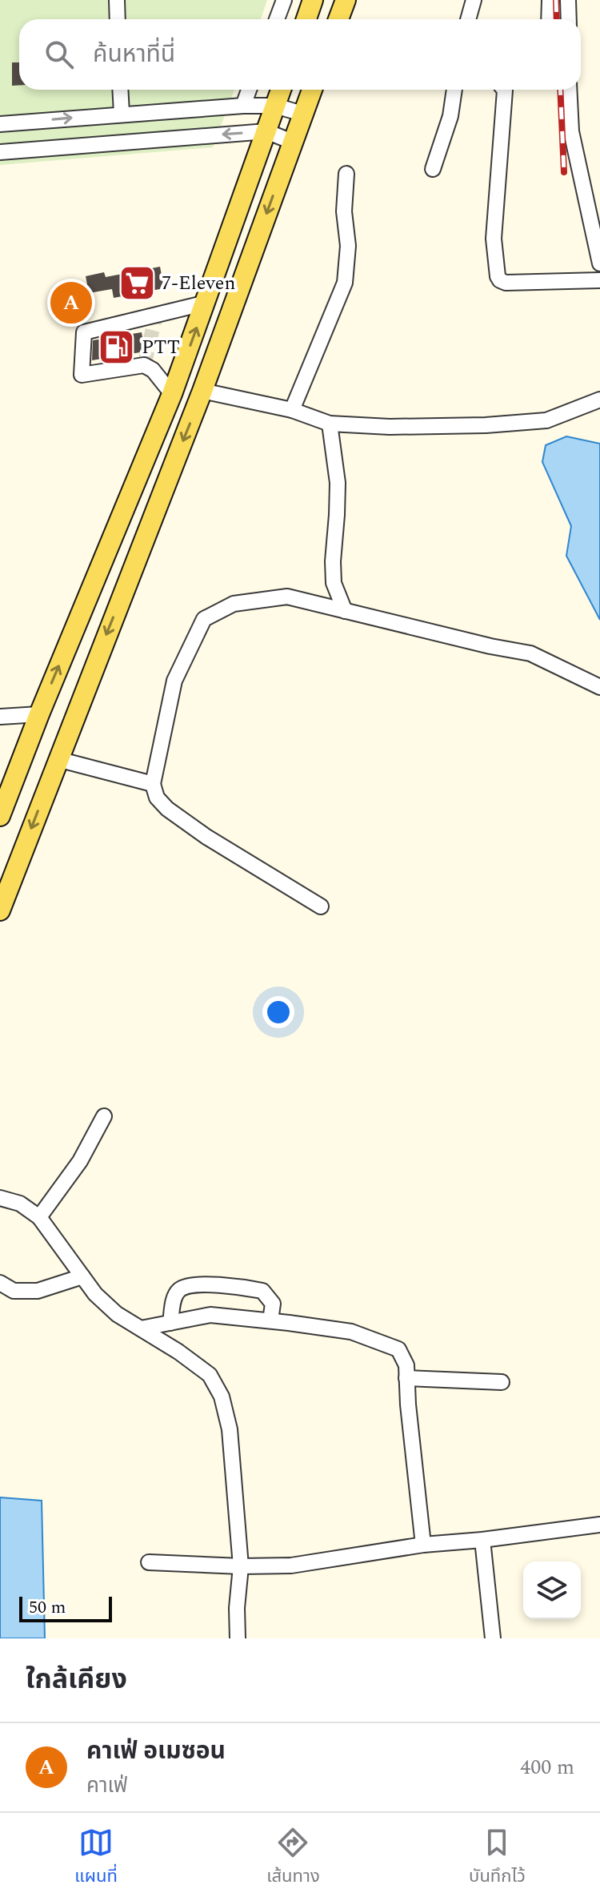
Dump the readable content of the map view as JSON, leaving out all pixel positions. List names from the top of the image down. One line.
{"places":{"supermarket":["7-Eleven"],"fuel station":["PTT"]},"scale_bar":"50 m","page":{"search":"ค้นหาที่นี่","pins":"A","scale":"50 m","heading":"ใกล้เคียง","list":[{"mark":"A","name":"คาเฟ่ อเมซอน","note":"คาเฟ่","value":"400 m"}],"nav":["แผนที่","เส้นทาง","บันทึกไว้"]}}
